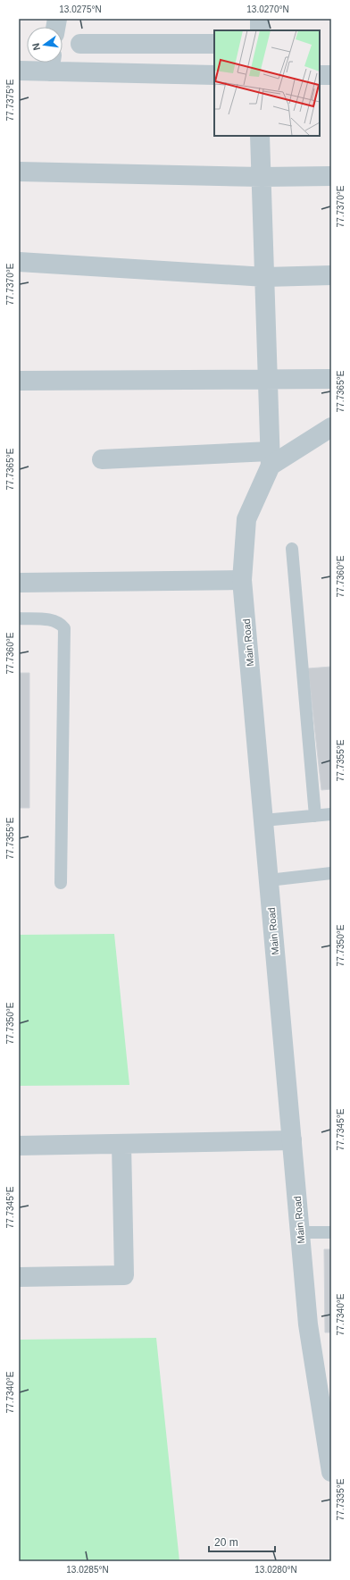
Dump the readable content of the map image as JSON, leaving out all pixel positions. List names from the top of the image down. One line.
{"streets":{"street":["Main Road"]},"scale_bar":"20 m","north":"left","coordinates":["13.0275°N","13.0270°N","77.7375°E","77.7370°E","77.7365°E","77.7360°E","77.7355°E","77.7350°E","77.7345°E","77.7340°E","77.7335°E","13.0285°N","13.0280°N"]}
